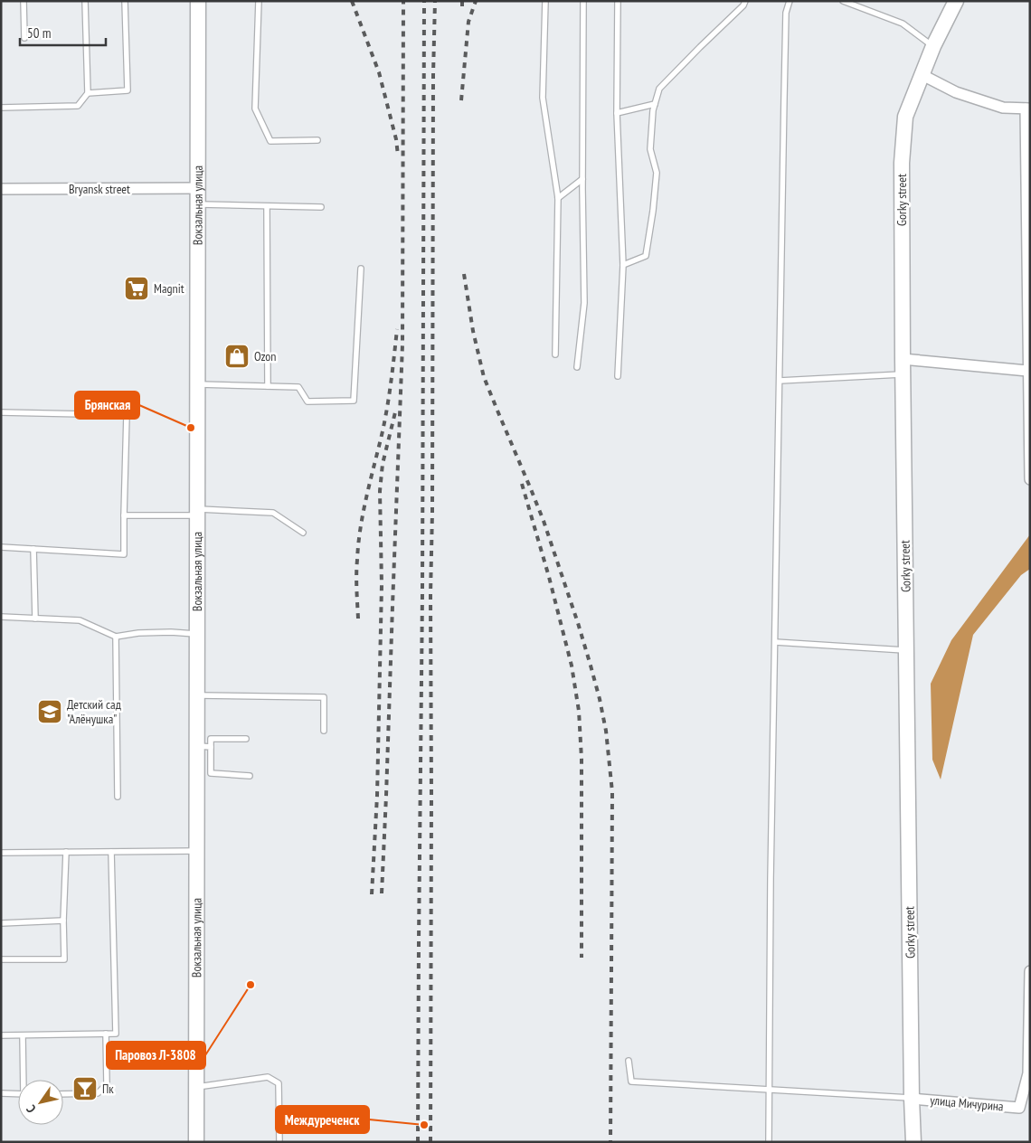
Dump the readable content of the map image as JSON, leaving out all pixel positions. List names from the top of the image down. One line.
{"streets":{"main road":["Gorky street","Вокзальная улица"],"street":["Bryansk street","улица Мичурина"]},"crossings":[["Bryansk street","Вокзальная улица"],["Gorky street","улица Мичурина"]],"places":{"supermarket":["Magnit"],"shop":["Ozon"],"other":["Брянская","Паровоз Л-3808","Междуреченск"],"school or university":["Детский сад \"Алёнушка\""],"bar":["Пк"]},"scale_bar":"50 m","north":"bottom left"}
